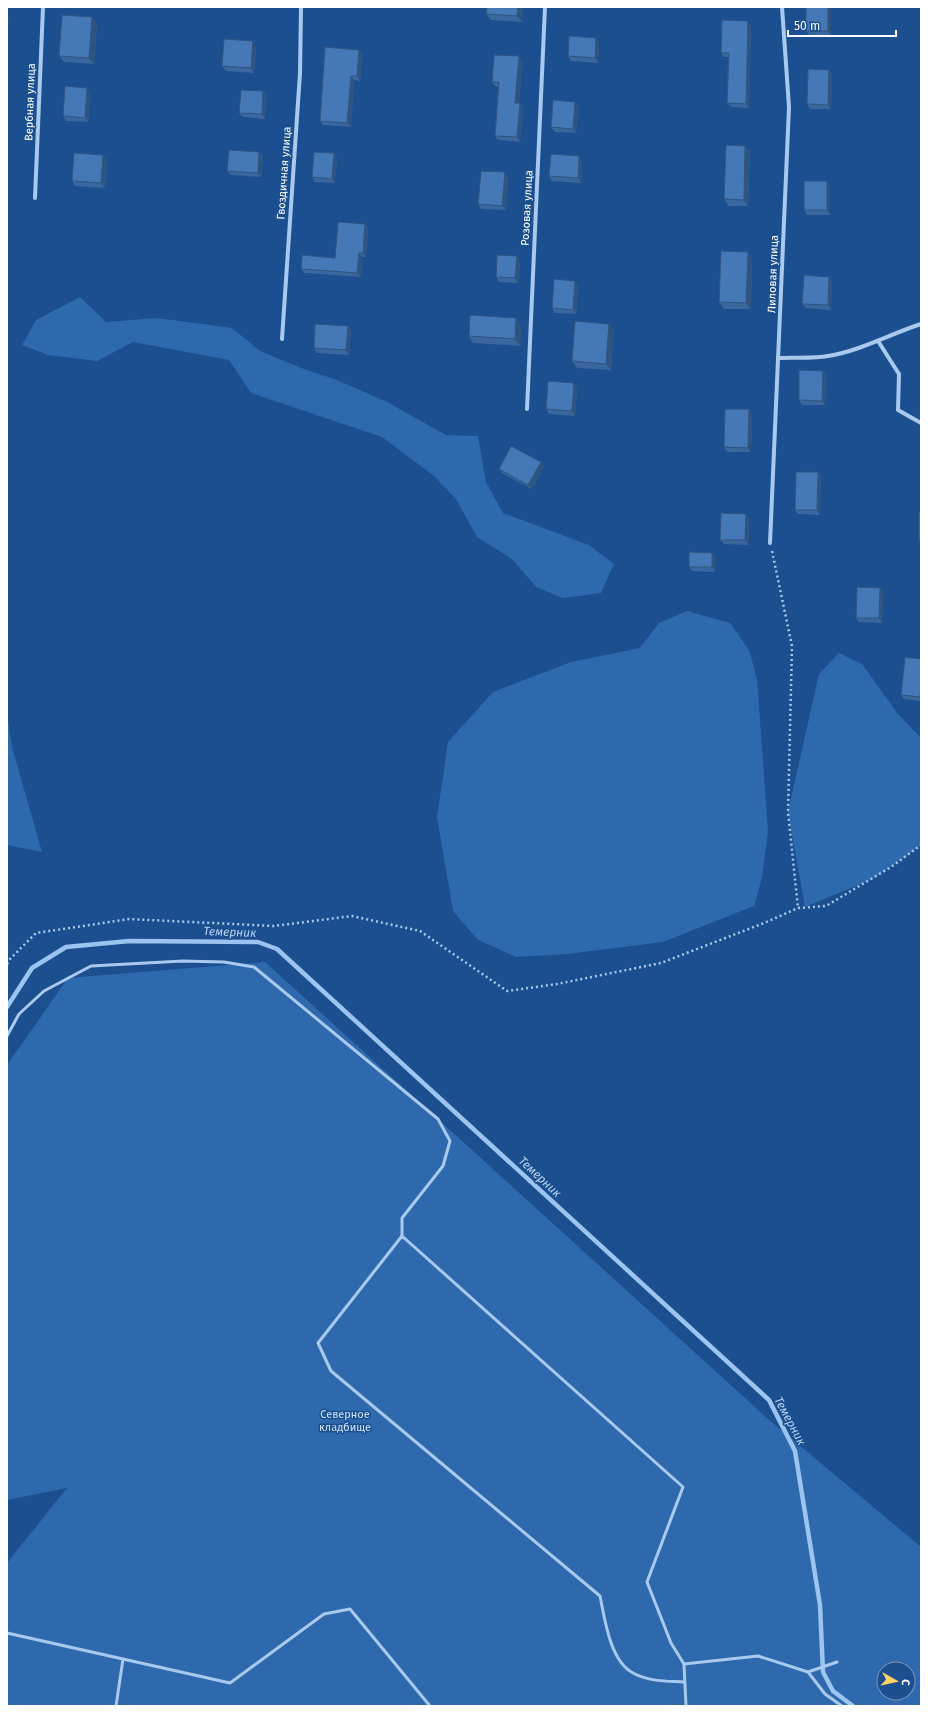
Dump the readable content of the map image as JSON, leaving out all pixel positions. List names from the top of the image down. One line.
{"streets":{"street":["Вербная улица","Гвоздичная улица","Розовая улица","Лиловая улица"]},"water":["Темерник"],"parks":["Северное кладбище"],"scale_bar":"50 m","north":"right"}
